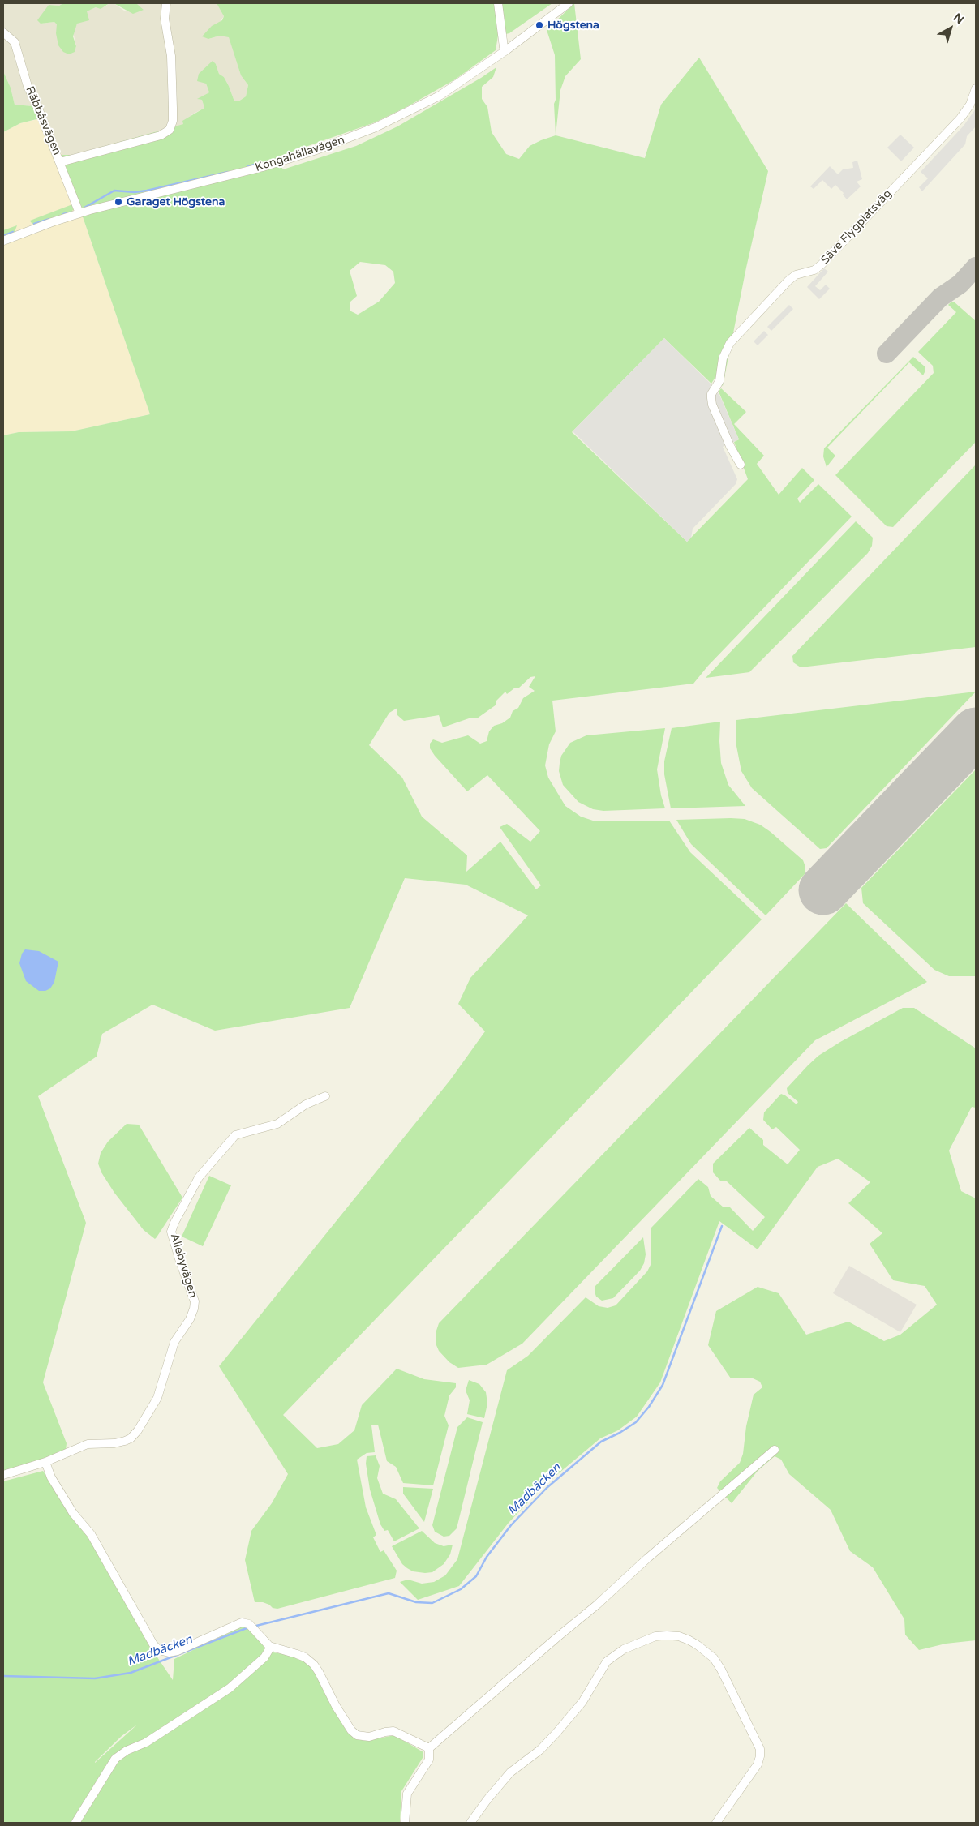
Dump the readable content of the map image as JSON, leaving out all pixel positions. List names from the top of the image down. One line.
{"streets":{"street":["Räbbåsvägen","Kongahällavägen","Säve Flygplatsväg","Allebyvägen"]},"crossings":[["Räbbåsvägen","Kongahällavägen"]],"water":["Madbäcken"],"places":["Högstena","Garaget Högstena"],"north":"top right"}
